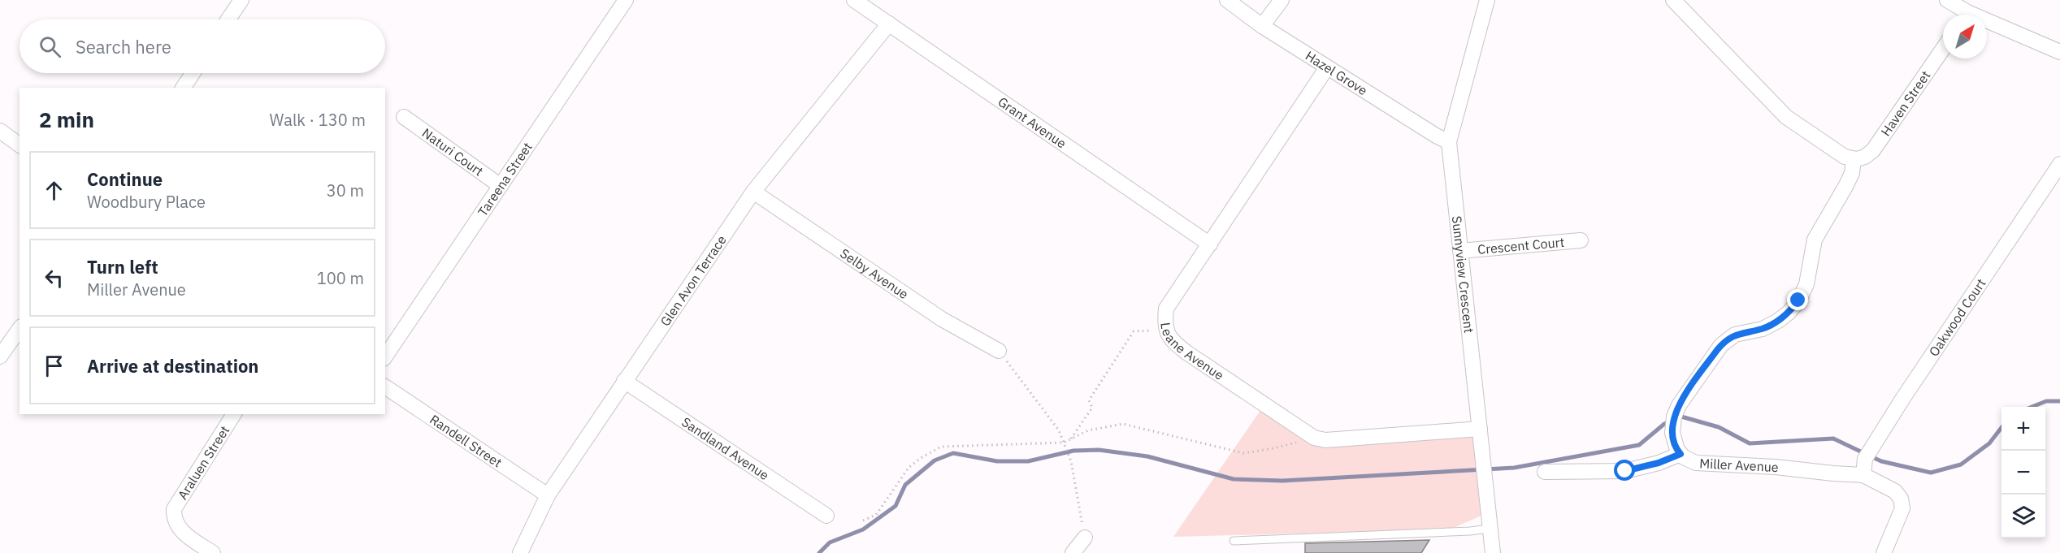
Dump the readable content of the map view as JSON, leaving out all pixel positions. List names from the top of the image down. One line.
{"streets":{"street":["Hazel Grove","Haven Street","Grant Avenue","Naturi Court","Tareena Street","Crescent Court","Selby Avenue","Sunnyview Crescent","Glen Avon Terrace","Oakwood Court","Leane Avenue","Randell Street","Sandland Avenue","Araluen Street","Miller Avenue"]},"crossings":[["Hazel Grove","Sunnyview Crescent"],["Hazel Grove","Leane Avenue"],["Haven Street","Miller Avenue"],["Grant Avenue","Glen Avon Terrace"],["Grant Avenue","Leane Avenue"],["Naturi Court","Tareena Street"],["Crescent Court","Sunnyview Crescent"],["Selby Avenue","Glen Avon Terrace"],["Glen Avon Terrace","Randell Street"],["Glen Avon Terrace","Sandland Avenue"],["Oakwood Court","Miller Avenue"]],"north":"top right","page":{"search":"Search here","heading":["2 min","Walk · 130 m"],"list":[["Continue","Woodbury Place","30 m"],["Turn left","Miller Avenue","100 m"],"Arrive at destination"],"map_buttons":["+","−"]}}
